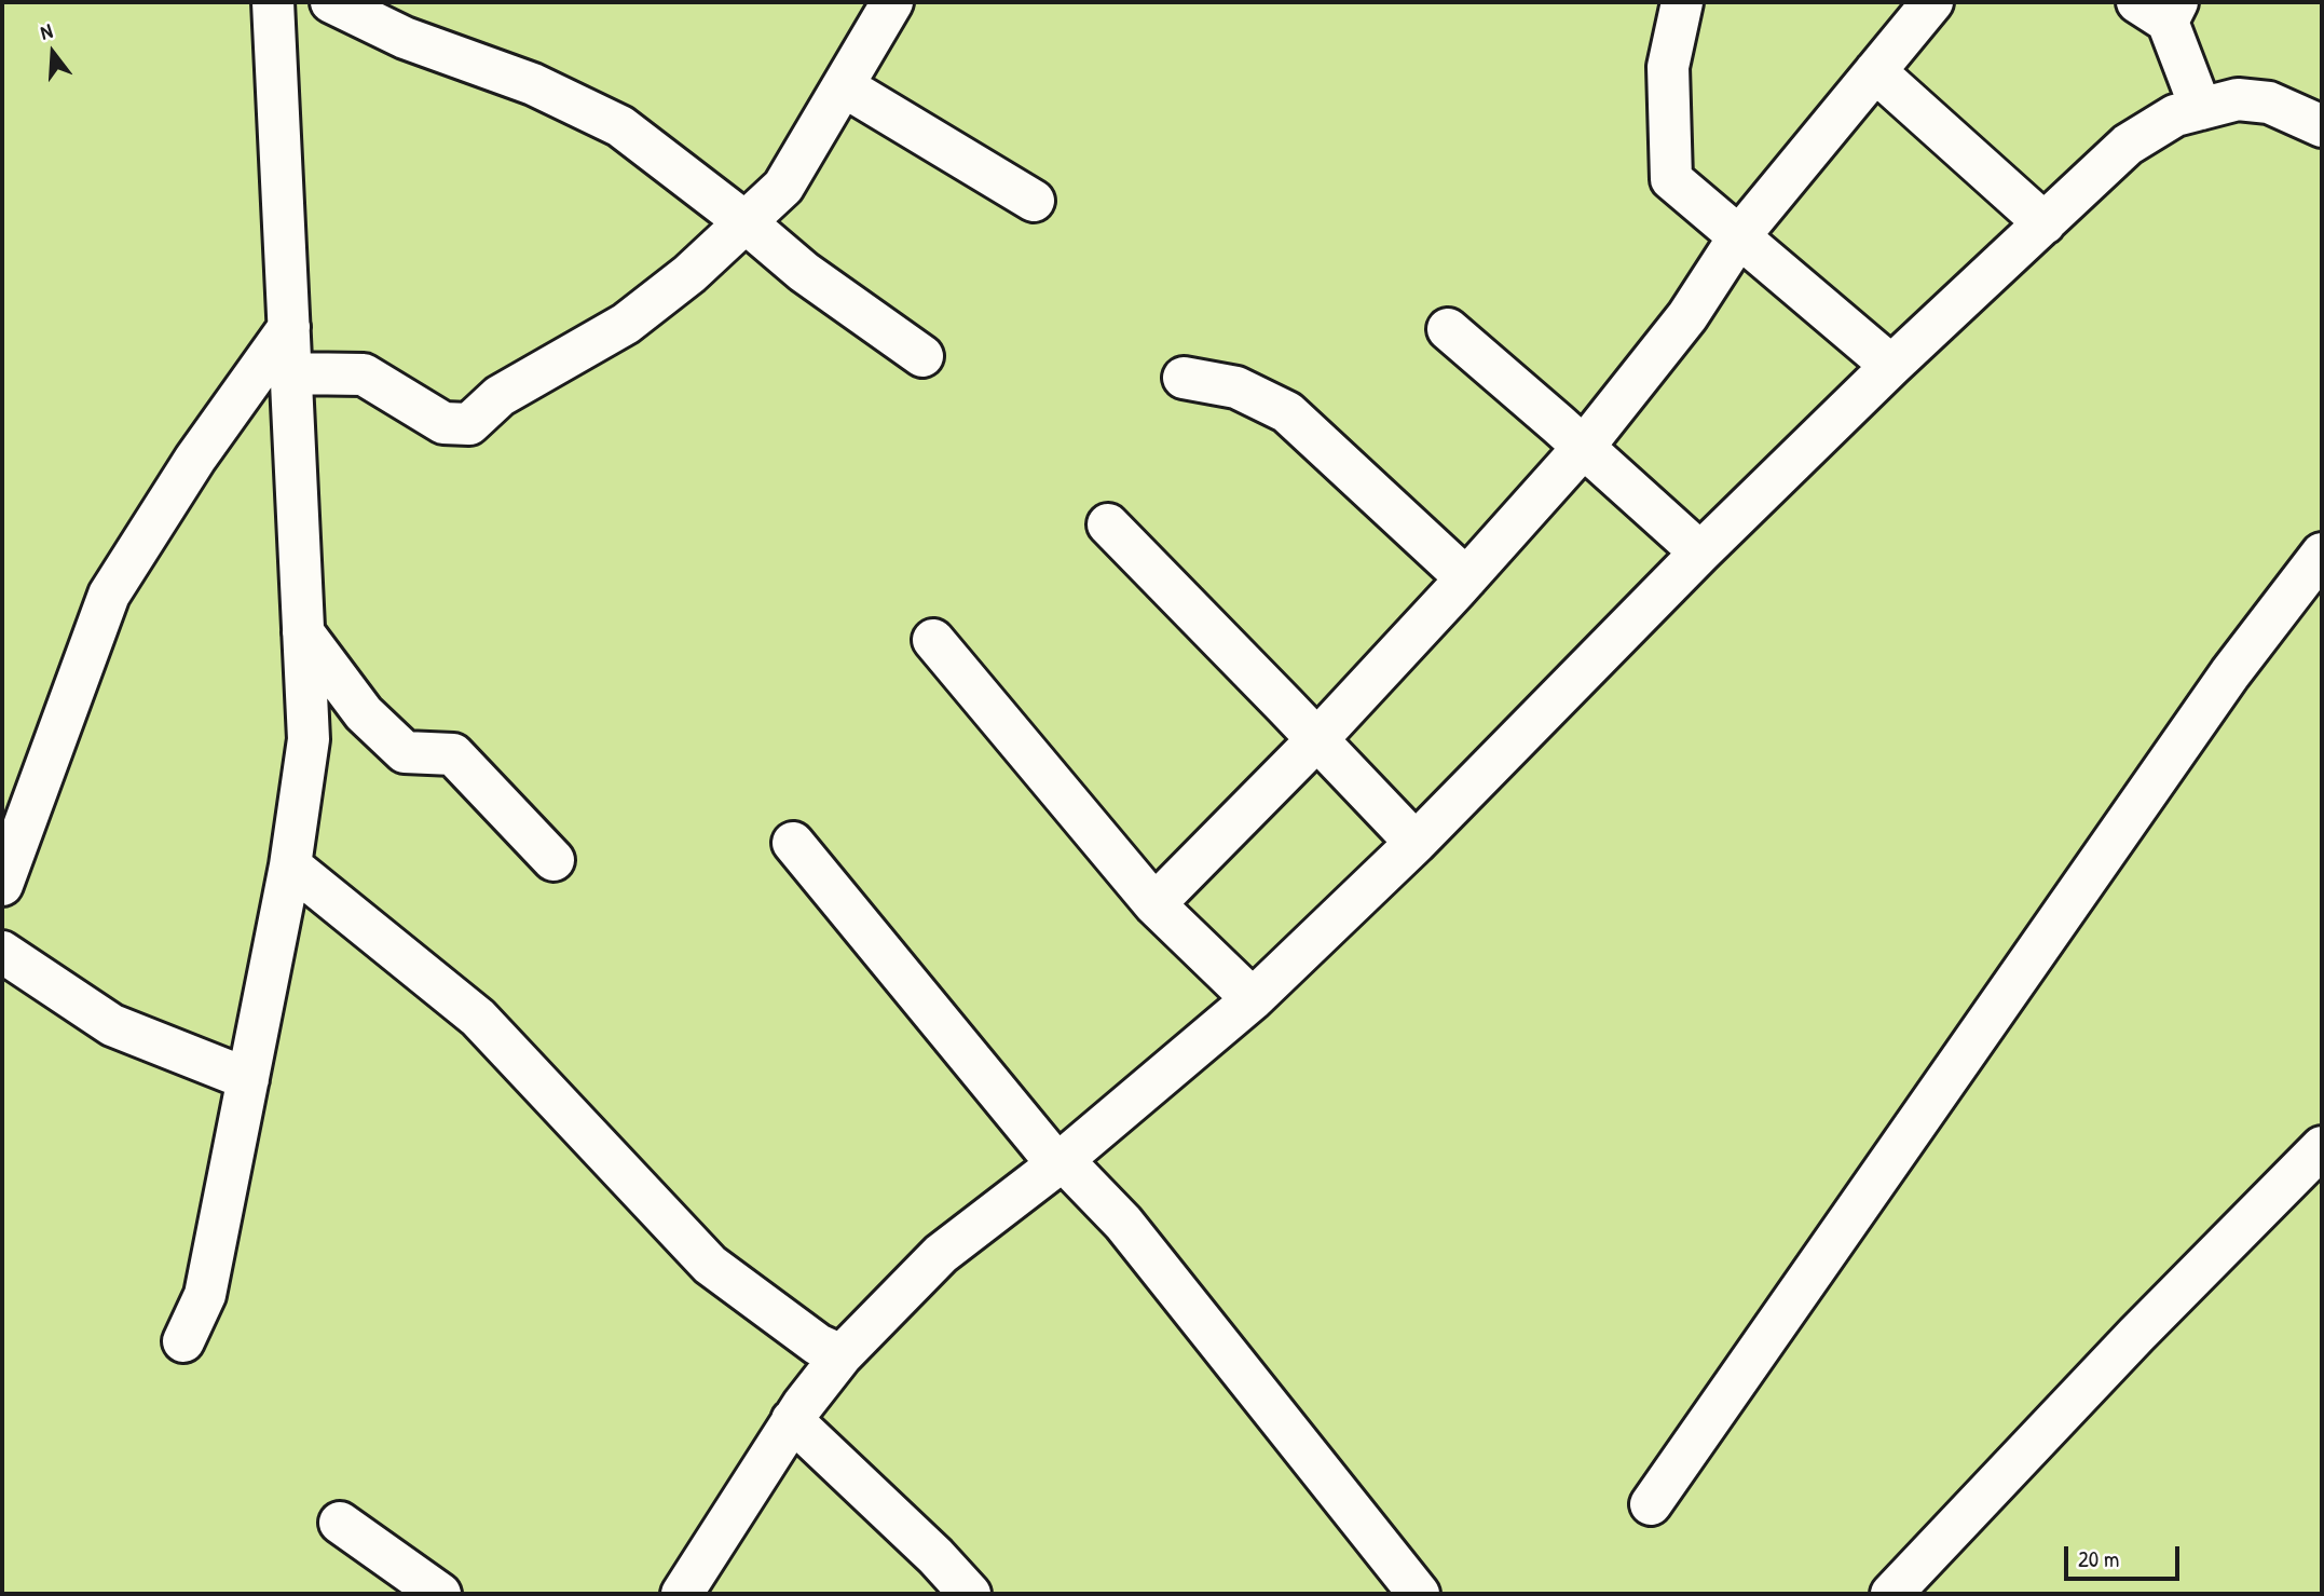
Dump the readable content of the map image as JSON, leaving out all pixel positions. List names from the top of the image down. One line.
{"scale_bar":"20 m","north":"top"}
